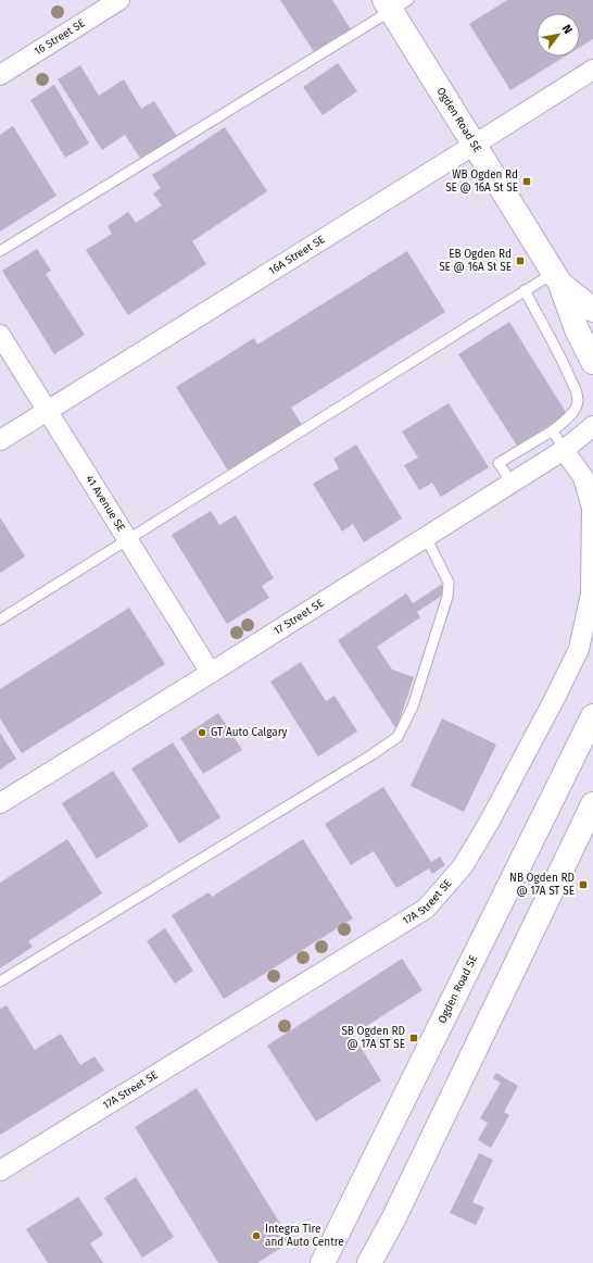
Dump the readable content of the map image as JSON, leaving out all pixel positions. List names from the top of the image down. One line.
{"streets":{"street":["16 Street SE","Ogden Road SE","16A Street SE","41 Avenue SE","17 Street SE","17A Street SE"]},"crossings":[["Ogden Road SE","16A Street SE"],["16A Street SE","41 Avenue SE"],["41 Avenue SE","17 Street SE"],["17 Street SE","17A Street SE"]],"places":{"transit":["WB Ogden Rd SE @ 16A St SE","EB Ogden Rd SE @ 16A St SE","NB Ogden RD @ 17A ST SE","SB Ogden RD @ 17A ST SE"],"other":["GT Auto Calgary","Integra Tire and Auto Centre"]},"north":"top right"}
